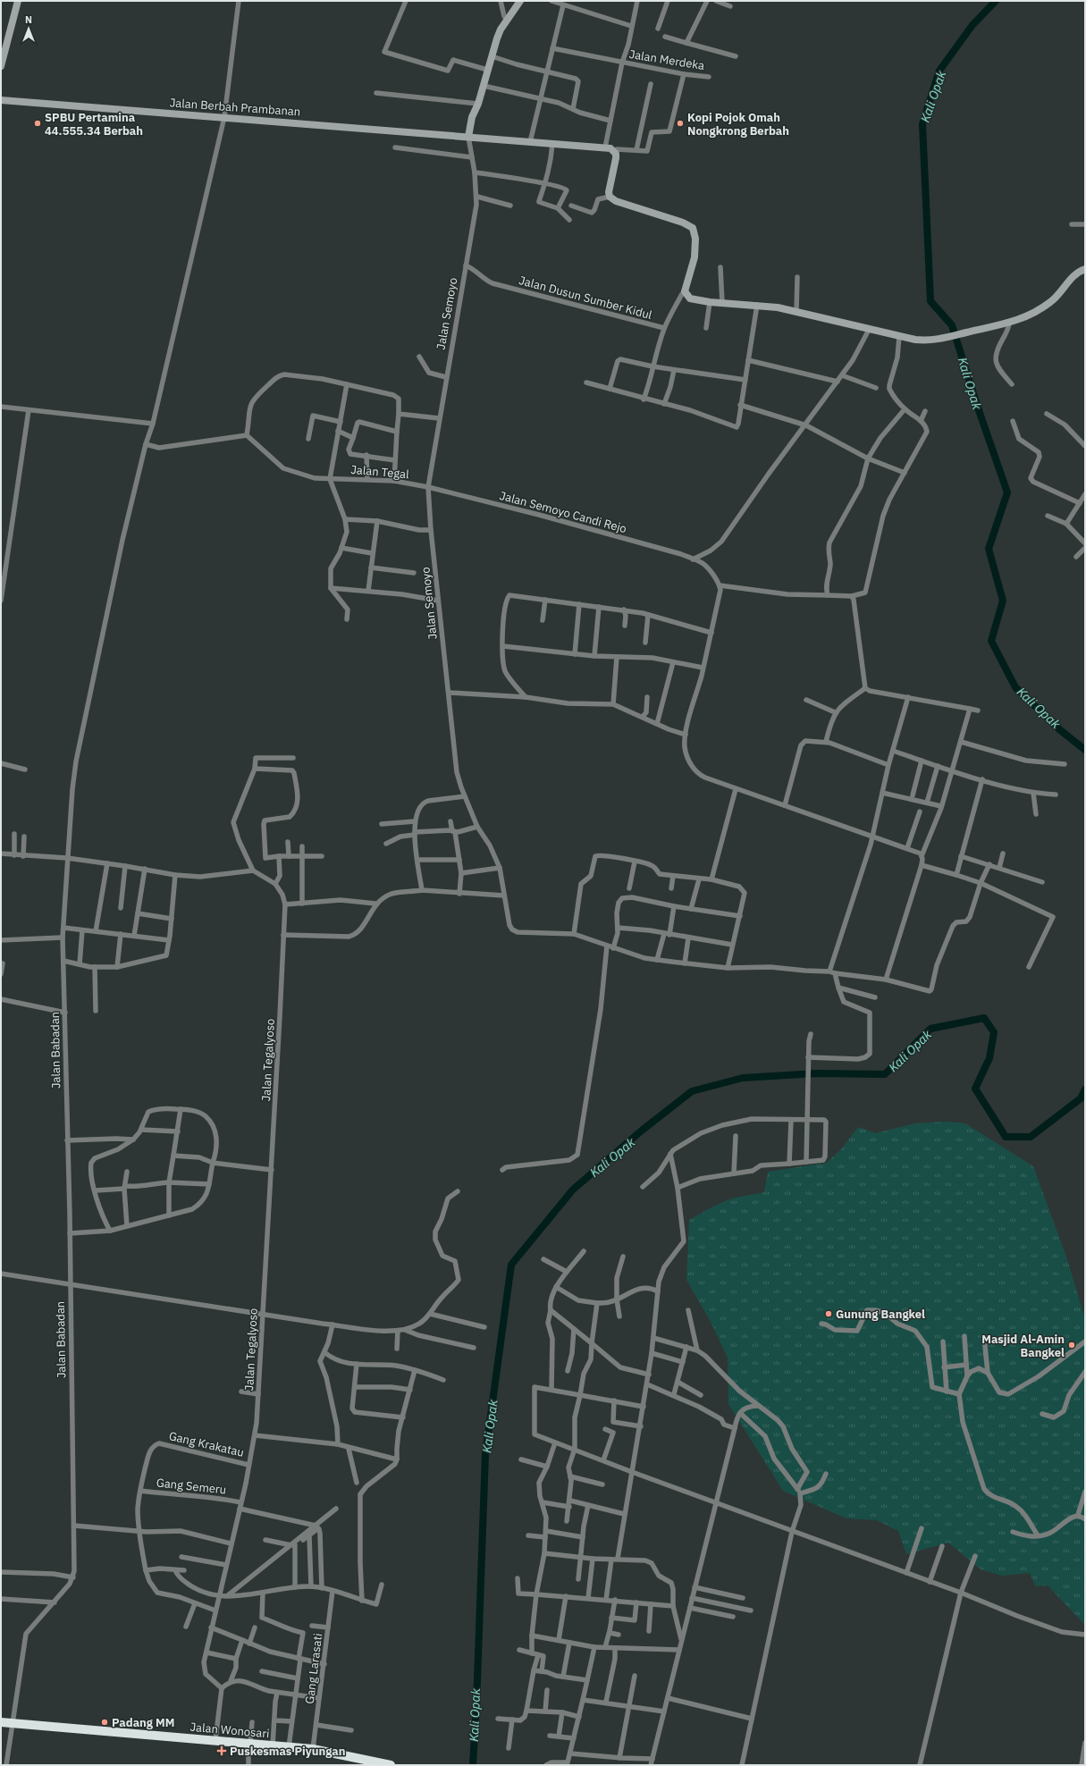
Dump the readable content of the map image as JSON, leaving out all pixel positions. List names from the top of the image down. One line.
{"streets":{"highway":["Jalan Wonosari"],"street":["Jalan Merdeka","Jalan Berbah Prambanan","Jalan Dusun Sumber Kidul","Jalan Semoyo","Jalan Tegal","Jalan Semoyo Candi Rejo","Jalan Babadan","Jalan Tegalyoso","Gang Krakatau","Gang Semeru","Gang Larasati"]},"crossings":[["Jalan Berbah Prambanan","Jalan Semoyo"],["Jalan Berbah Prambanan","Jalan Babadan"],["Jalan Dusun Sumber Kidul","Jalan Semoyo"],["Jalan Semoyo","Jalan Tegal"],["Jalan Semoyo","Jalan Semoyo Candi Rejo"],["Jalan Tegal","Jalan Semoyo Candi Rejo"],["Jalan Tegalyoso","Gang Krakatau"],["Jalan Tegalyoso","Gang Semeru"],["Gang Krakatau","Gang Semeru"],["Gang Larasati","Jalan Wonosari"]],"water":["Kali Opak"],"places":{"other":["SPBU Pertamina 44.555.34 Berbah","Kopi Pojok Omah Nongkrong Berbah","Gunung Bangkel","Masjid Al-Amin Bangkel","Padang MM"],"health":["Puskesmas Piyungan"]},"north":"top"}
